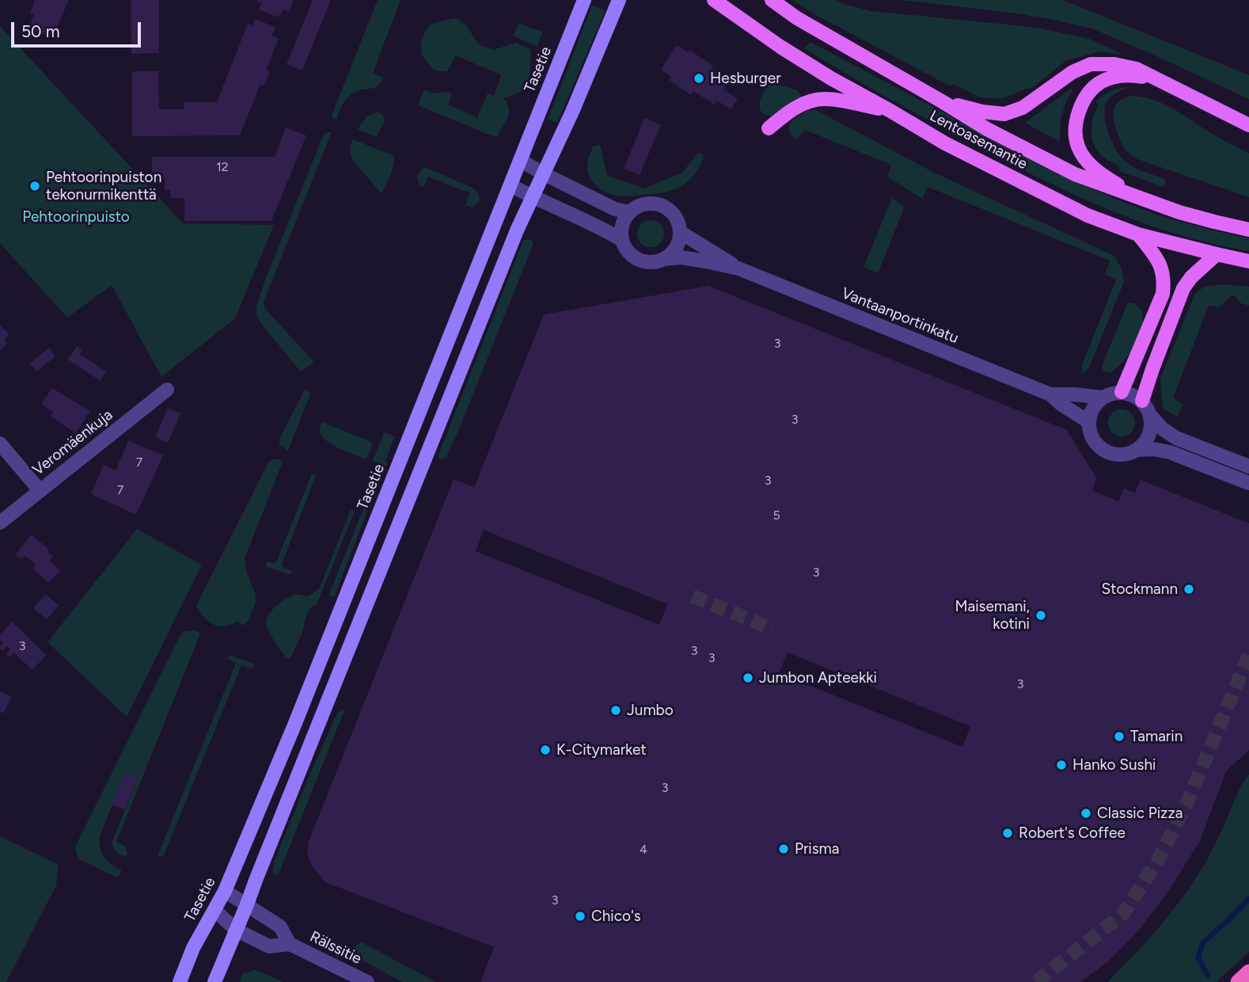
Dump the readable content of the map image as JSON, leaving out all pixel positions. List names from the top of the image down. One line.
{"streets":{"main road":["Tasetie","Lentoasemantie"],"street":["Vantaanportinkatu","Veromäenkuja","Rälssitie"]},"crossings":[["Tasetie","Vantaanportinkatu"],["Tasetie","Rälssitie"]],"parks":["Pehtoorinpuisto"],"places":["Hesburger","Pehtoorinpuiston tekonurmikenttä","Stockmann","Maisemani, kotini","Jumbon Apteekki","Jumbo","Tamarin","K-Citymarket","Hanko Sushi","Classic Pizza","Robert's Coffee","Prisma","Chico's"],"house_numbers":["12","3","3","7","3","7","5","3","3","3","3","3","3","4","3"],"scale_bar":"50 m"}
